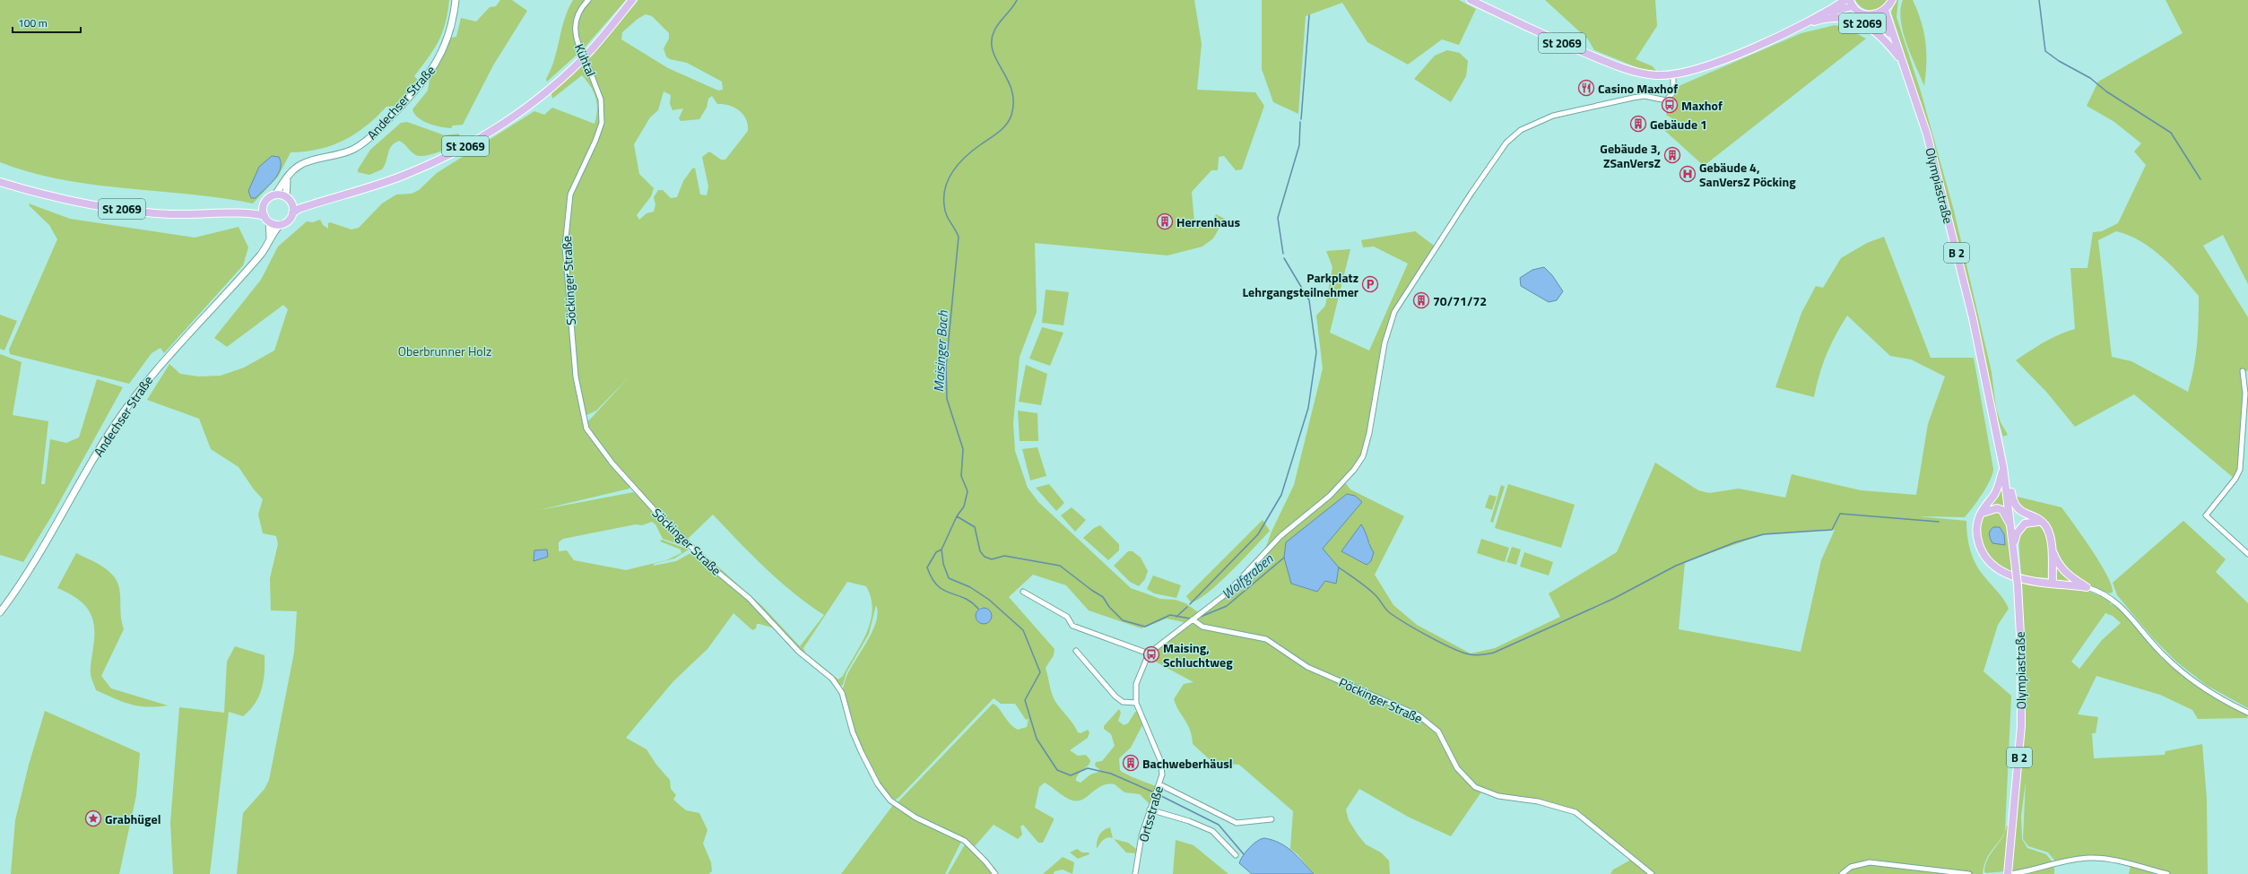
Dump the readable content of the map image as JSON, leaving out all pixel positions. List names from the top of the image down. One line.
{"streets":{"main road":["St 2069","Andechser Straße","Olympiastraße","B 2"],"street":["Kühtal","Söckinger Straße","Pöckinger Straße","Ortsstraße"]},"crossings":[["St 2069","Andechser Straße"],["St 2069","Olympiastraße"],["Kühtal","Söckinger Straße"],["Olympiastraße","B 2"]],"water":["Maisinger Bach","Wolfgraben"],"parks":["Oberbrunner Holz"],"places":{"restaurant":["Casino Maxhof"],"bus stop":["Maxhof","Maising, Schluchtweg"],"building":["Gebäude 1","Gebäude 3, ZSanVersZ","Herrenhaus","70/71/72","Bachweberhäusl"],"hospital":["Gebäude 4, SanVersZ Pöcking"],"parking":["Parkplatz Lehrgangsteilnehmer"],"place":["Grabhügel"]},"scale_bar":"100 m"}
